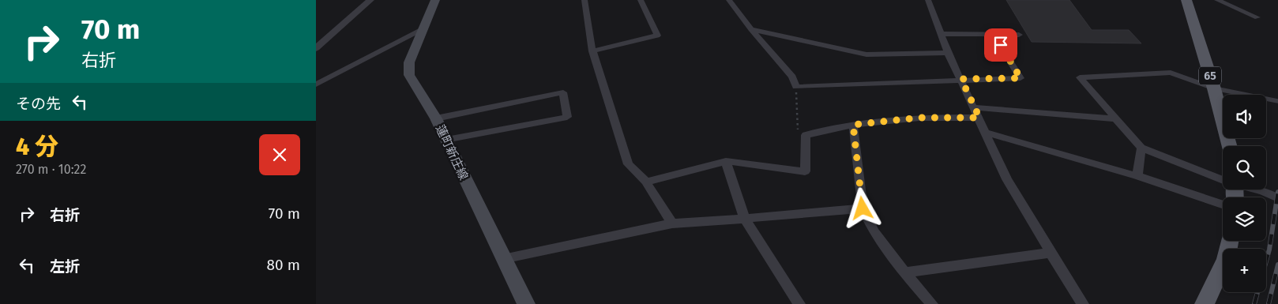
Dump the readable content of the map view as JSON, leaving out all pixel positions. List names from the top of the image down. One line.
{"streets":{"main road":["65","蓮町新庄線"]},"page":{"turn":["70 m","右折"],"then":"その先","map_buttons":"+","heading":["4 分","270 m · 10:22"],"list":[{"name":"右折","value":"70 m"},{"name":"左折","value":"80 m"}]}}
